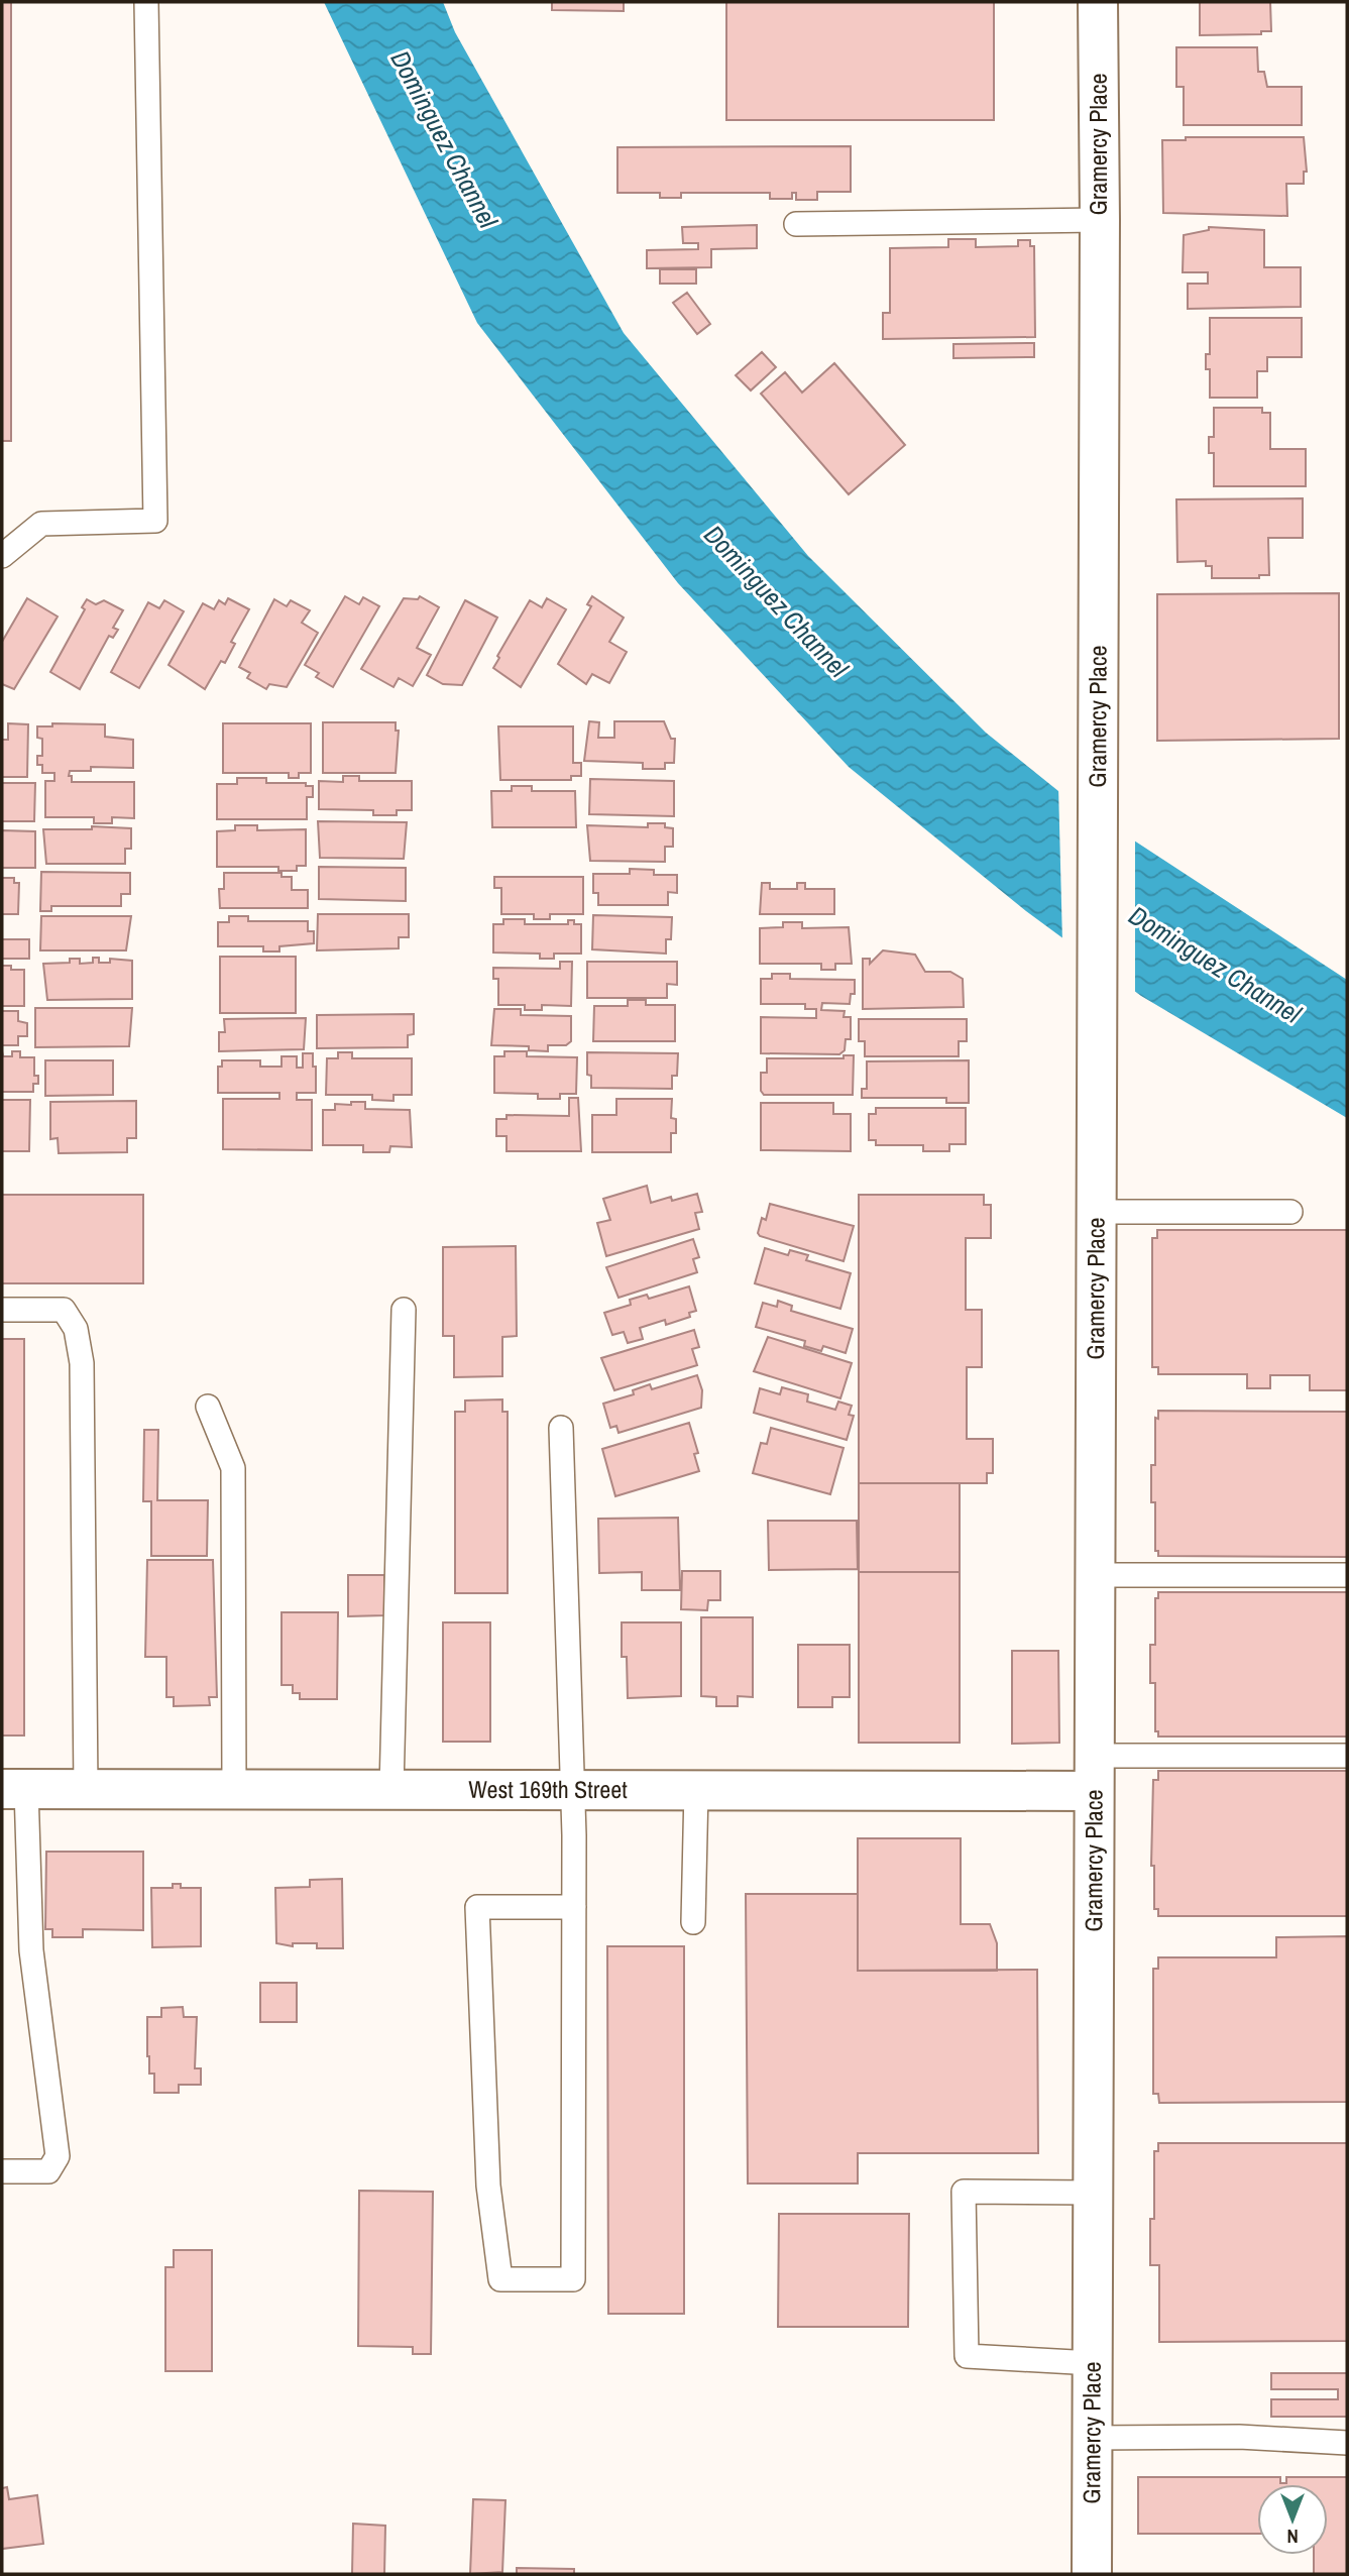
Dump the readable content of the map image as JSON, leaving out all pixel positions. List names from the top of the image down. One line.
{"streets":{"street":["Gramercy Place","West 169th Street"]},"crossings":[["Gramercy Place","West 169th Street"]],"water":["Dominguez Channel"],"north":"bottom"}
